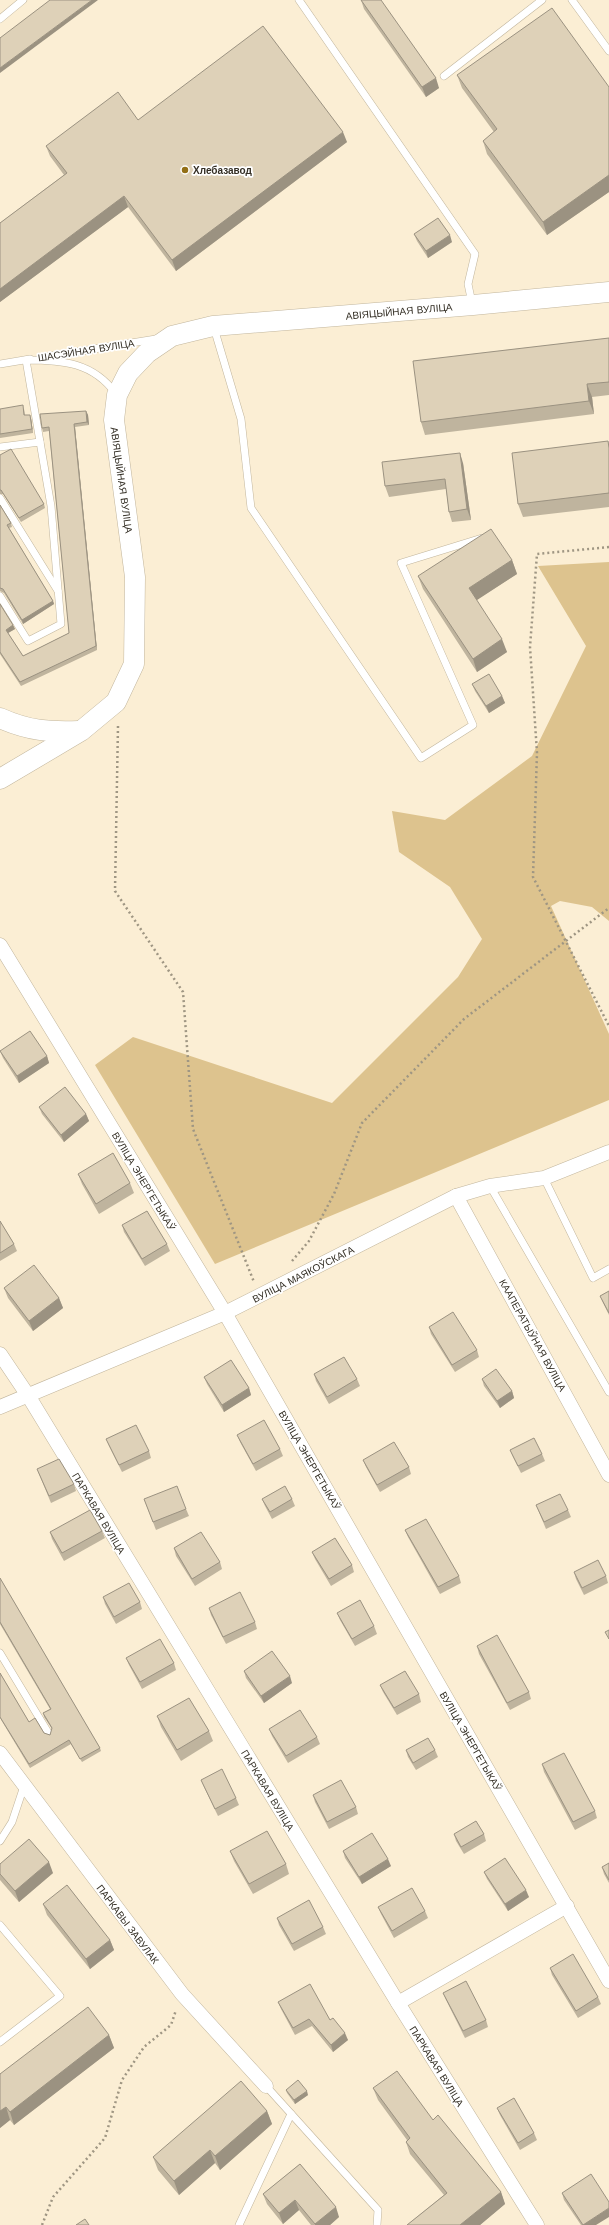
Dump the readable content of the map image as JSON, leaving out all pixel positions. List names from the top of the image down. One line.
{"streets":{"main road":["АВІЯЦЫЙНАЯ ВУЛІЦА"],"street":["ВУЛІЦА ЭНЕРГЕТЫКАЎ","ВУЛІЦА МАЯКОЎСКАГА","КААПЕРАТЫЎНАЯ ВУЛІЦА","ПАРКАВАЯ ВУЛІЦА","ПАРКАВЫ ЗАВУЛАК"],"lane":["ШАСЭЙНАЯ ВУЛІЦА"]},"crossings":[["АВІЯЦЫЙНАЯ ВУЛІЦА","ШАСЭЙНАЯ ВУЛІЦА"],["ВУЛІЦА ЭНЕРГЕТЫКАЎ","ВУЛІЦА МАЯКОЎСКАГА"],["ВУЛІЦА МАЯКОЎСКАГА","КААПЕРАТЫЎНАЯ ВУЛІЦА"],["ВУЛІЦА МАЯКОЎСКАГА","ПАРКАВАЯ ВУЛІЦА"]],"places":["Хлебазавод"]}
